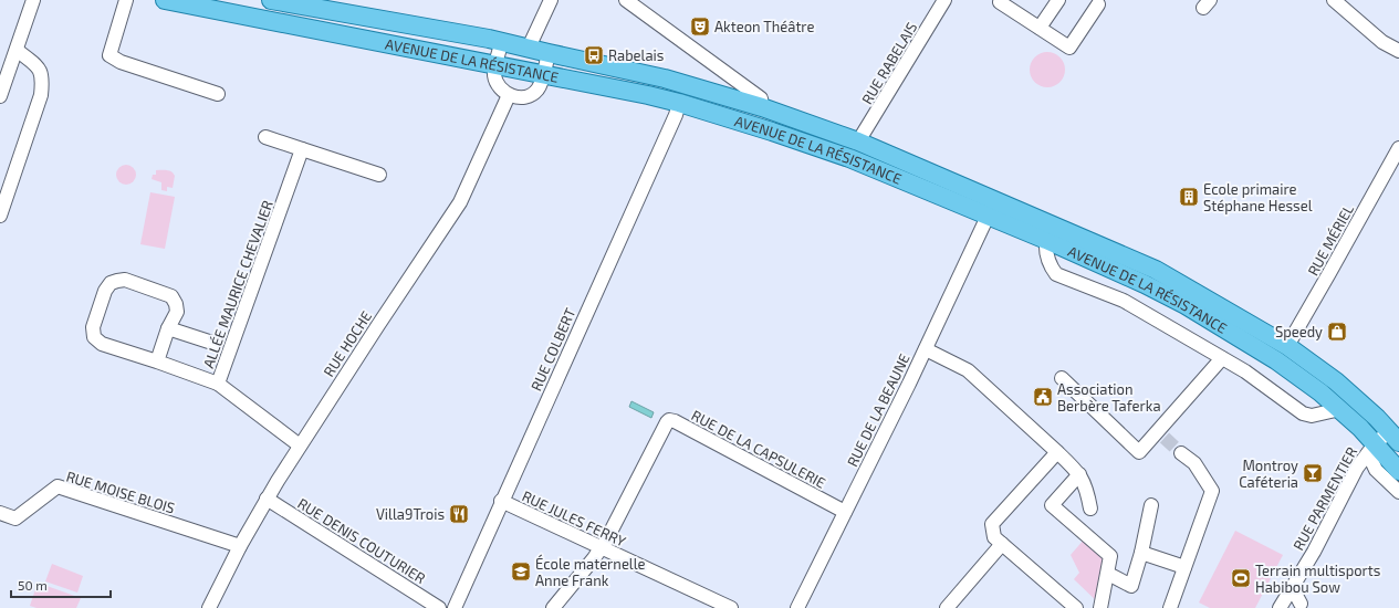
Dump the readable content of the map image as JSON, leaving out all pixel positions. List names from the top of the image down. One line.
{"streets":{"main road":["AVENUE DE LA RÉSISTANCE"],"street":["RUE RABELAIS","RUE MÉRIEL","ALLÉE MAURICE CHEVALIER","RUE HOCHE","RUE COLBERT","RUE DE LA BEAUNE","RUE DE LA CAPSULERIE","RUE MOISE BLOIS","RUE PARMENTIER","RUE JULES FERRY","RUE DENIS COUTURIER"]},"crossings":[["AVENUE DE LA RÉSISTANCE","RUE RABELAIS"],["AVENUE DE LA RÉSISTANCE","RUE MÉRIEL"],["AVENUE DE LA RÉSISTANCE","RUE COLBERT"],["AVENUE DE LA RÉSISTANCE","RUE PARMENTIER"],["ALLÉE MAURICE CHEVALIER","RUE HOCHE"],["RUE HOCHE","RUE MOISE BLOIS"],["RUE HOCHE","RUE DENIS COUTURIER"],["RUE COLBERT","RUE JULES FERRY"],["RUE DE LA BEAUNE","RUE DE LA CAPSULERIE"],["RUE DE LA CAPSULERIE","RUE JULES FERRY"]],"places":{"theatre":["Akteon Théâtre"],"bus stop":["Rabelais"],"building":["Ecole primaire Stéphane Hessel"],"shop":["Speedy"],"public building":["Association Berbère Taferka"],"bar":["Montroy Caféteria"],"restaurant":["Villa9Trois"],"school or university":["École maternelle Anne Frank"],"sports":["Terrain multisports Habibou Sow"]},"scale_bar":"50 m"}
